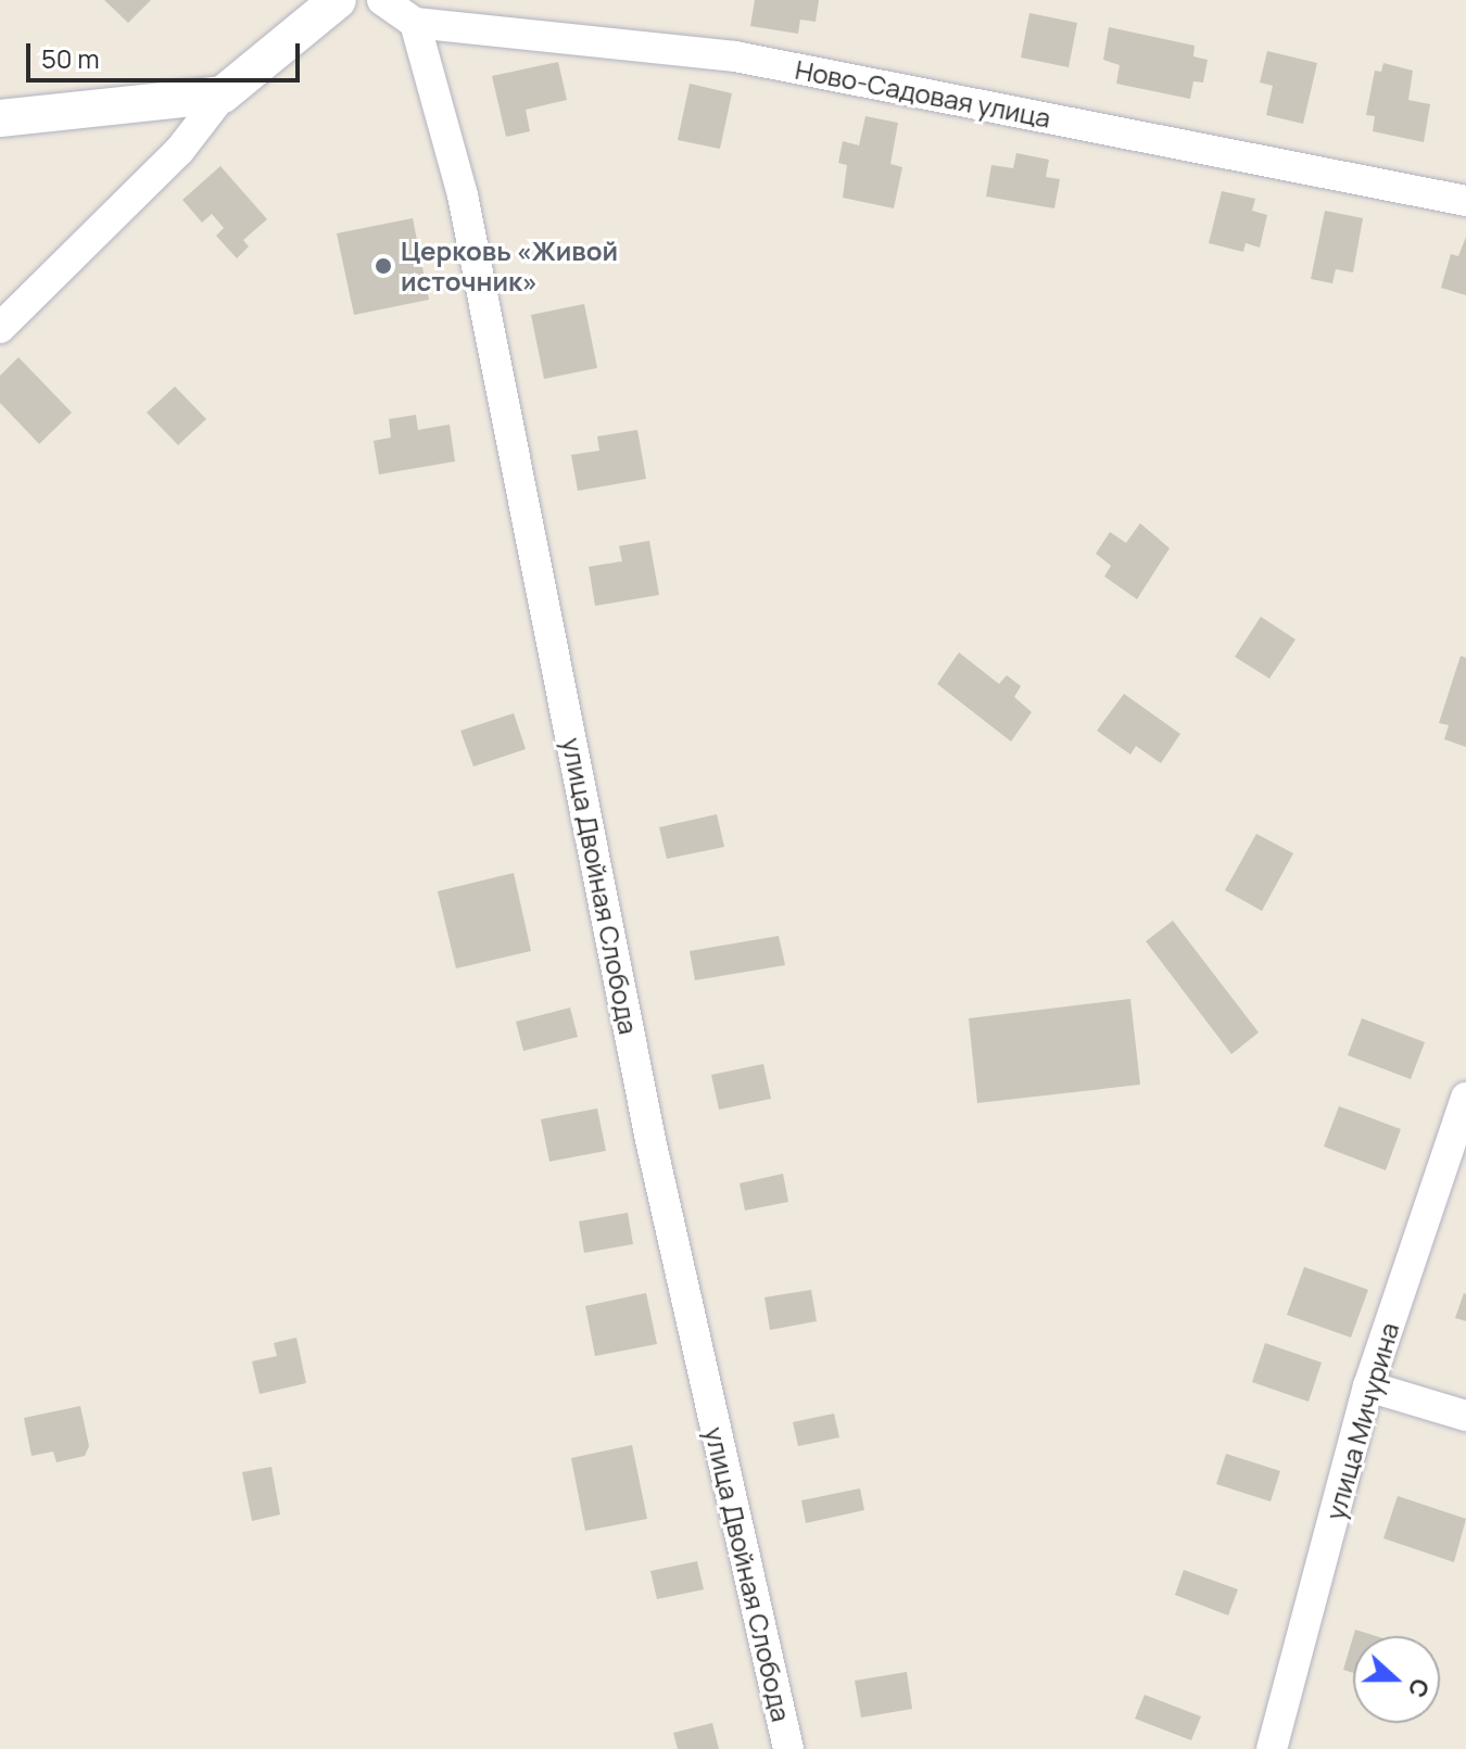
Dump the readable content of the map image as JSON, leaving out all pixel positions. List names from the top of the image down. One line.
{"streets":{"street":["Ново-Садовая улица","улица Двойная Слобода","улица Мичурина"]},"crossings":[["Ново-Садовая улица","улица Двойная Слобода"]],"places":["Церковь «Живой источник»"],"scale_bar":"50 m","north":"right"}
